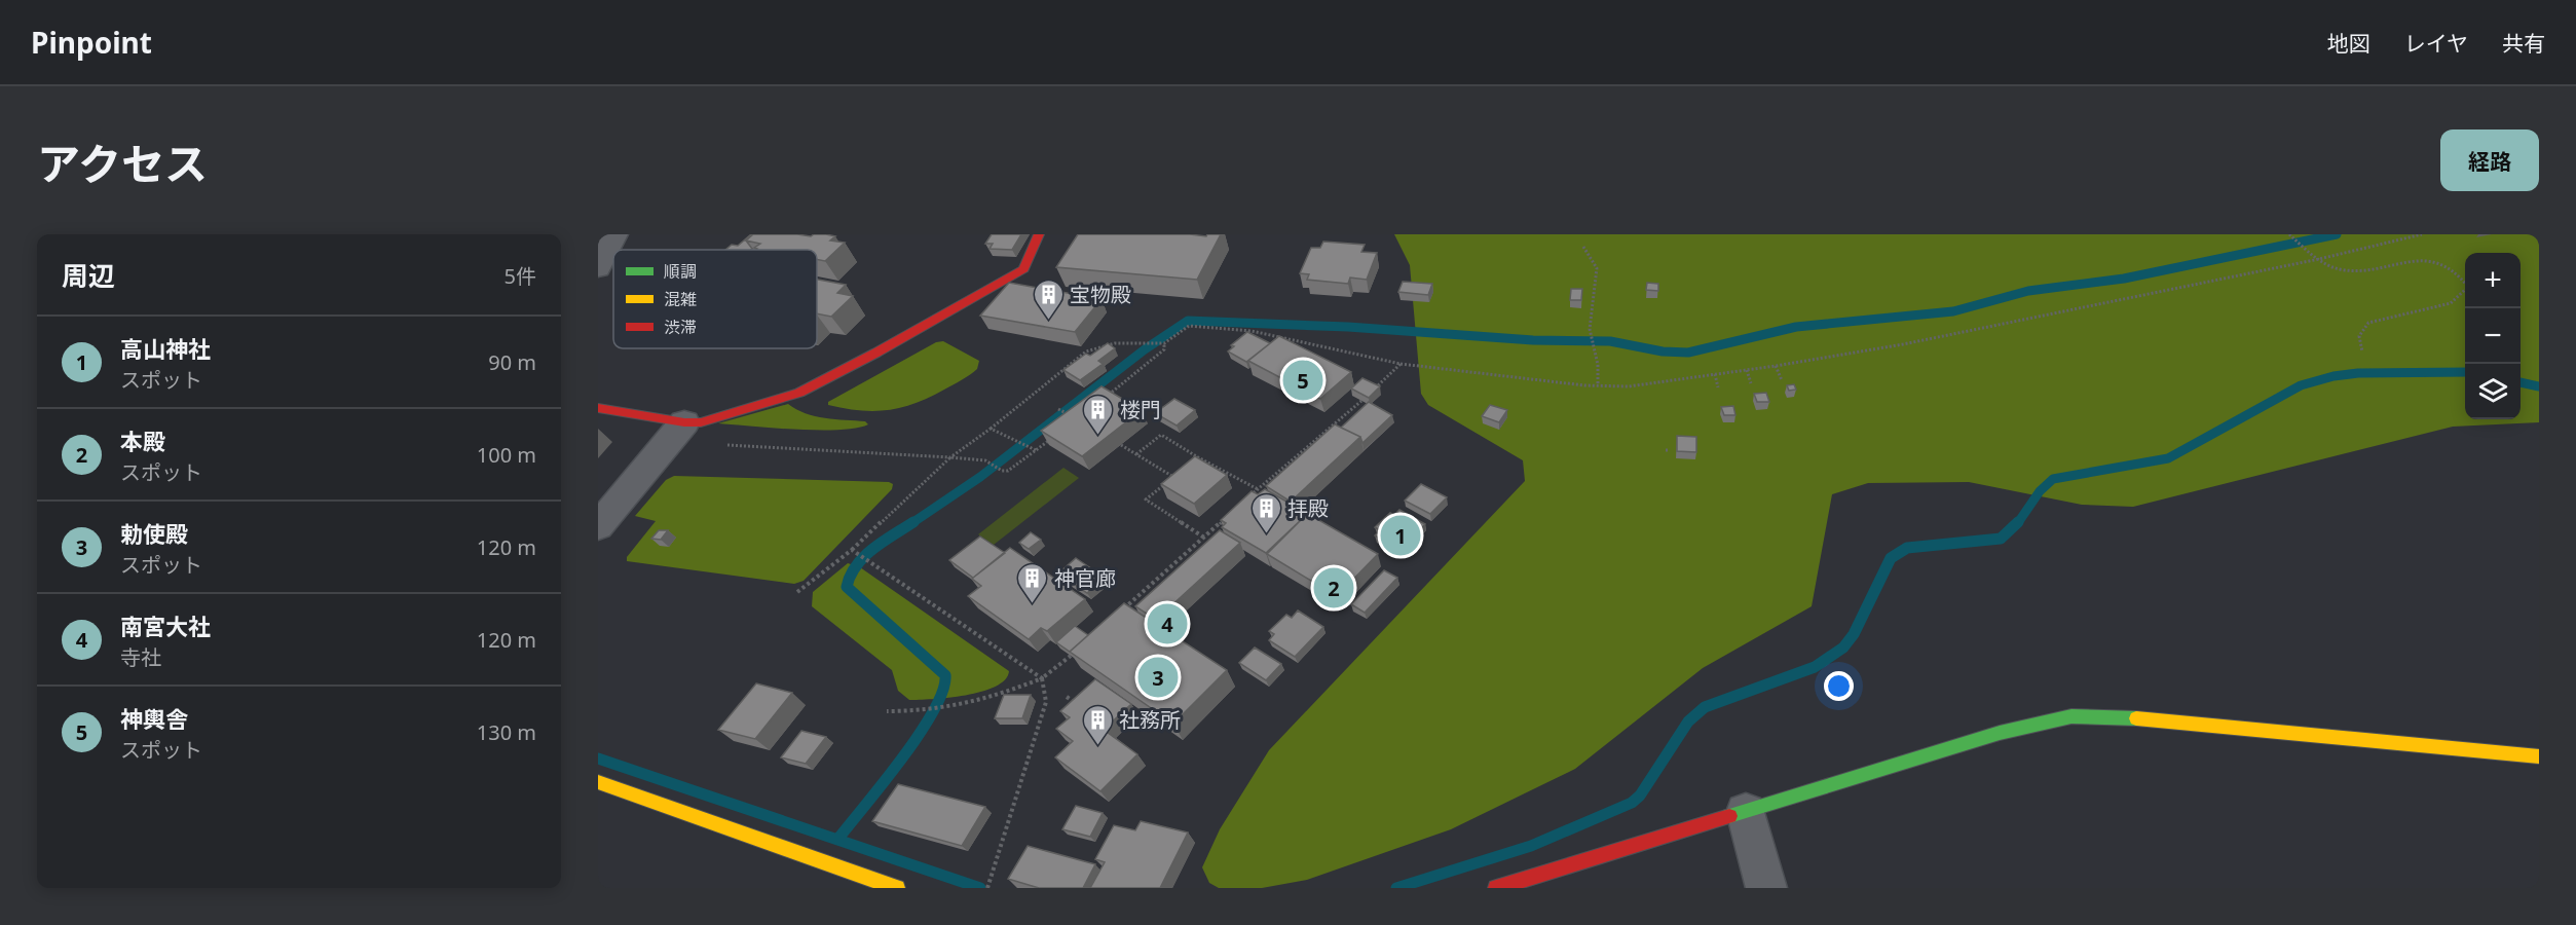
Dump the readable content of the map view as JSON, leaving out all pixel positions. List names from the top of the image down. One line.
{"places":{"building":["宝物殿","楼門","拝殿","神官廊","社務所"]},"legend":["順調","混雑","渋滞"],"page":{"header":"Pinpoint","nav":["地図","レイヤ","共有"],"title":"アクセス","buttons":"経路","heading":["周辺","5件"],"map_buttons":["+","−"],"list":[{"mark":"1","name":"高山神社","note":"スポット","value":"90 m"},{"mark":"2","name":"本殿","note":"スポット","value":"100 m"},{"mark":"3","name":"勅使殿","note":"スポット","value":"120 m"},{"mark":"4","name":"南宮大社","note":"寺社","value":"120 m"},{"mark":"5","name":"神輿舎","note":"スポット","value":"130 m"}],"pins":["5","1","2","4","3"]}}
